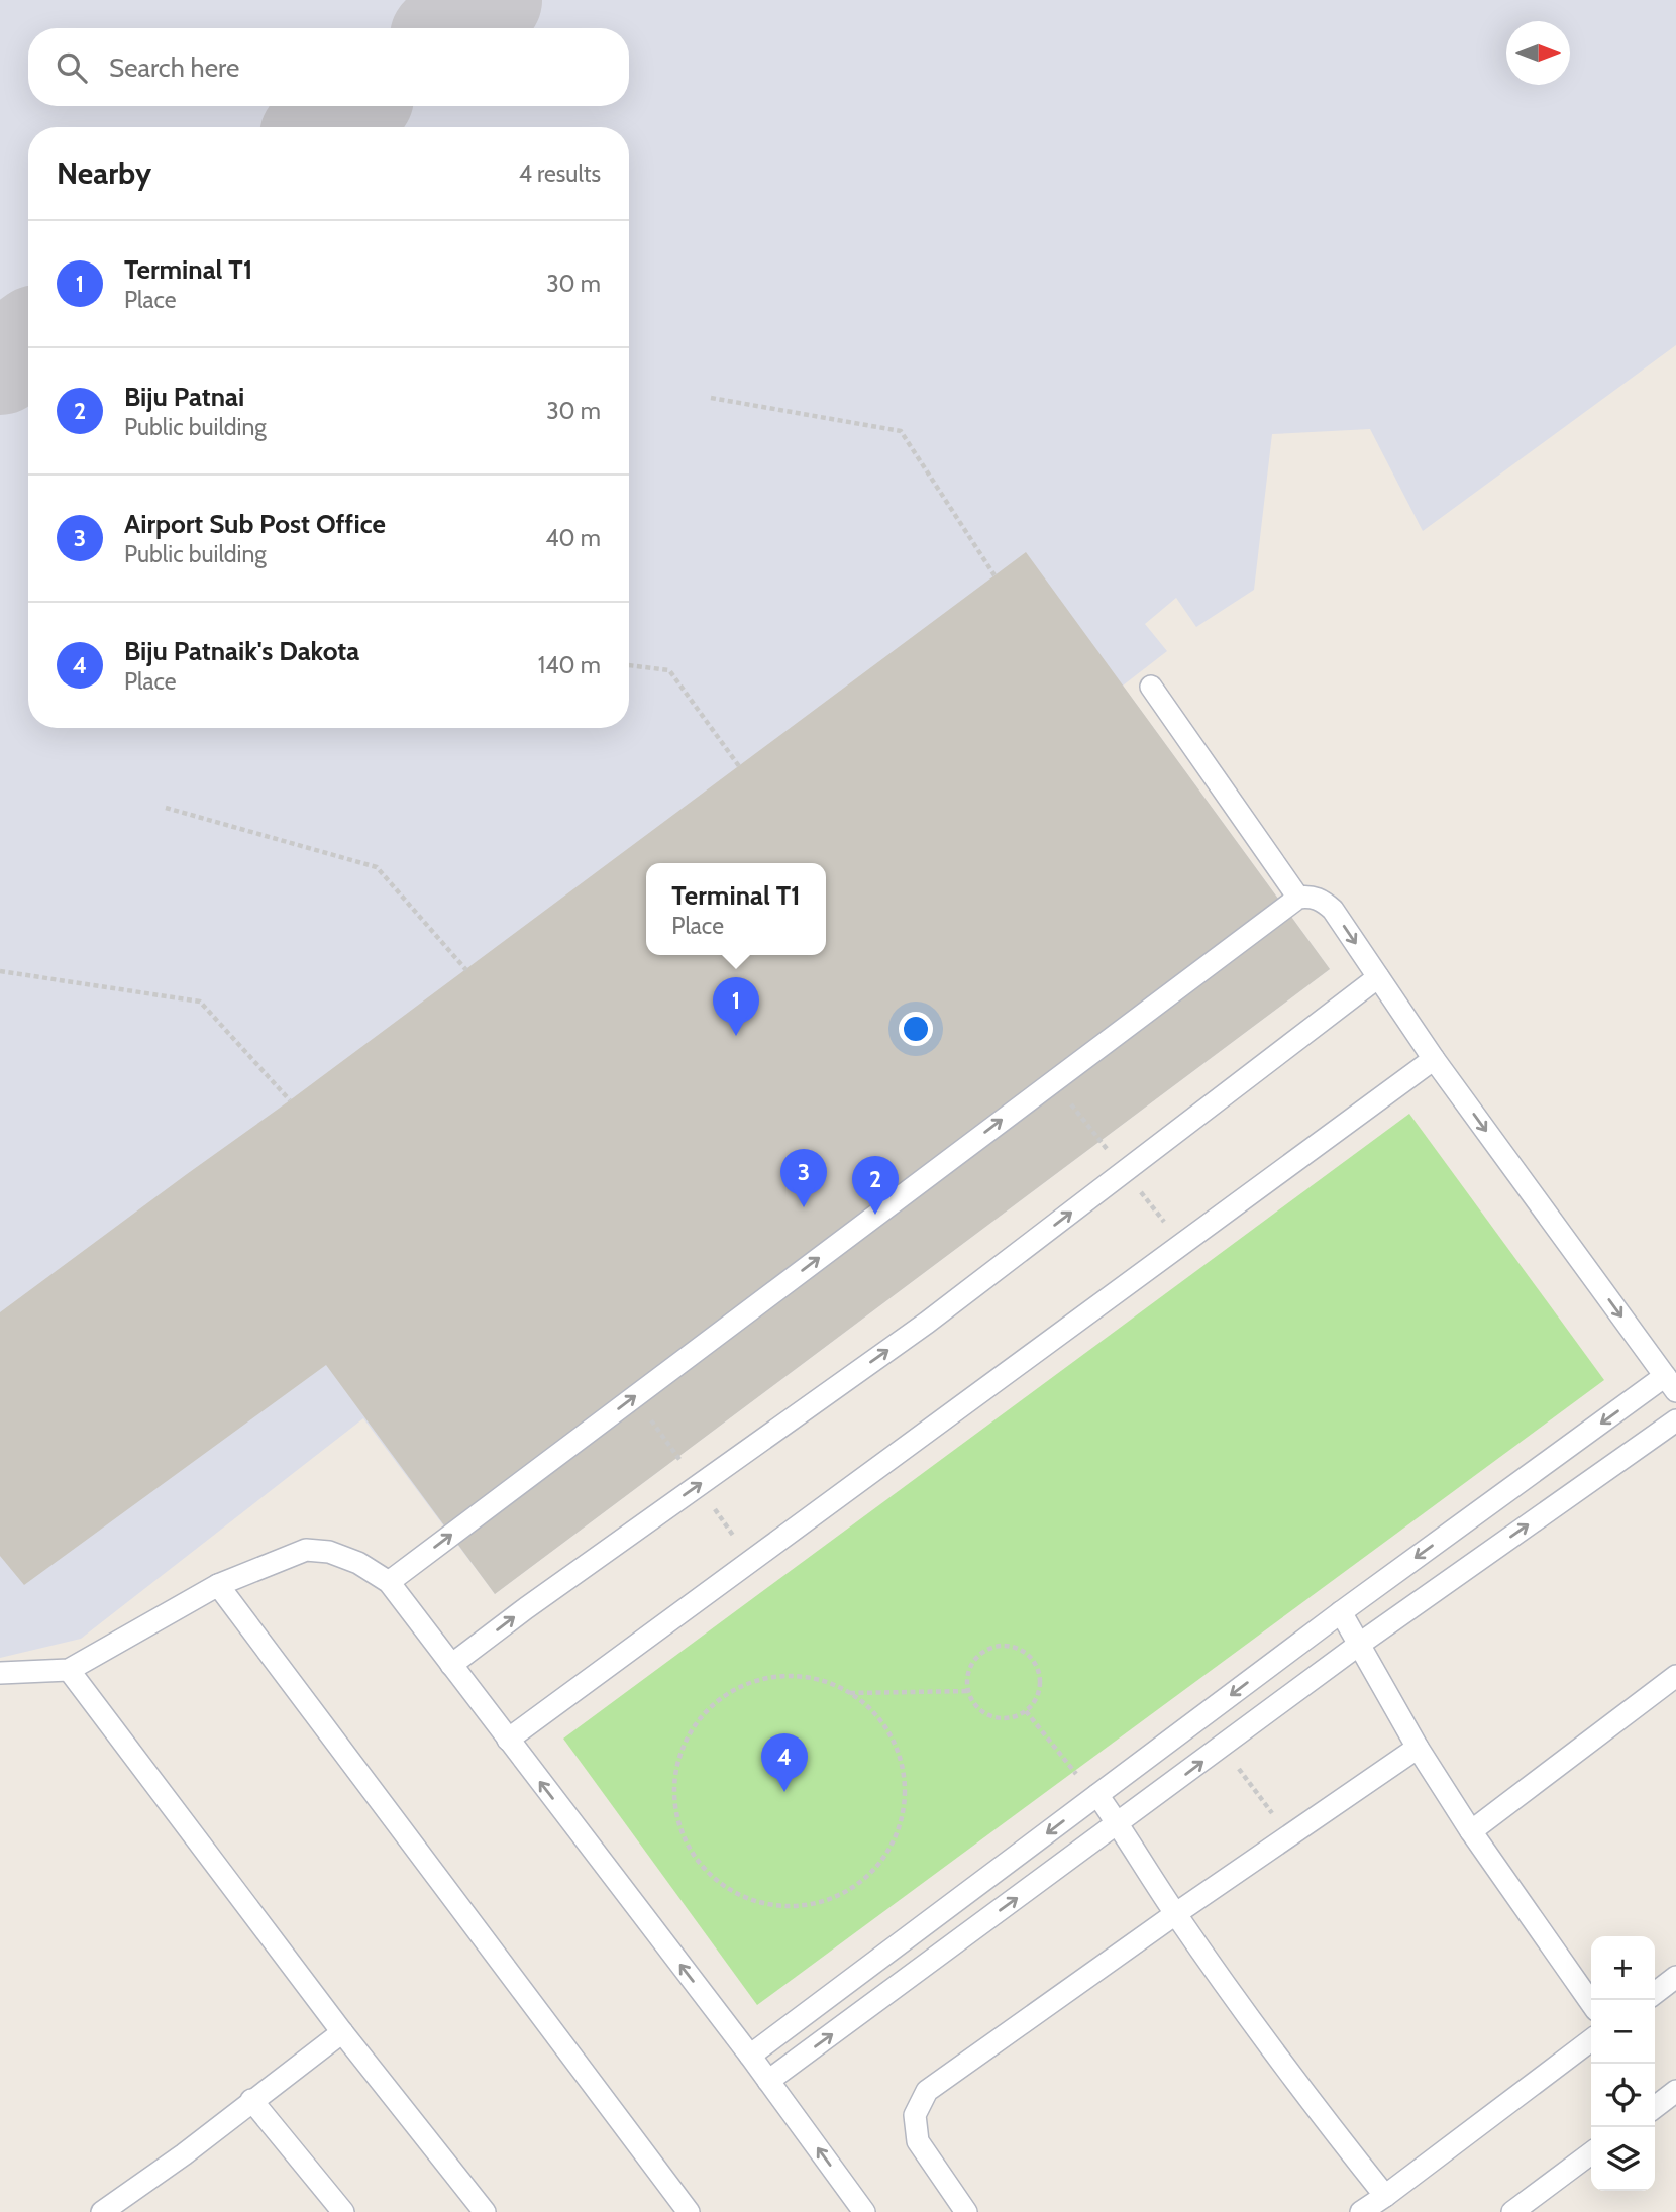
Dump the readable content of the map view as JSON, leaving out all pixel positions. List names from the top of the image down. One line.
{"north":"right","page":{"search":"Search here","heading":["Nearby","4 results"],"list":[{"mark":"1","name":"Terminal T1","note":"Place","value":"30 m"},{"mark":"2","name":"Biju Patnai","note":"Public building","value":"30 m"},{"mark":"3","name":"Airport Sub Post Office","note":"Public building","value":"40 m"},{"mark":"4","name":"Biju Patnaik's Dakota","note":"Place","value":"140 m"}],"popup":["Terminal T1","Place"],"pins":["1","3","2","4"],"map_buttons":["+","−"]}}
